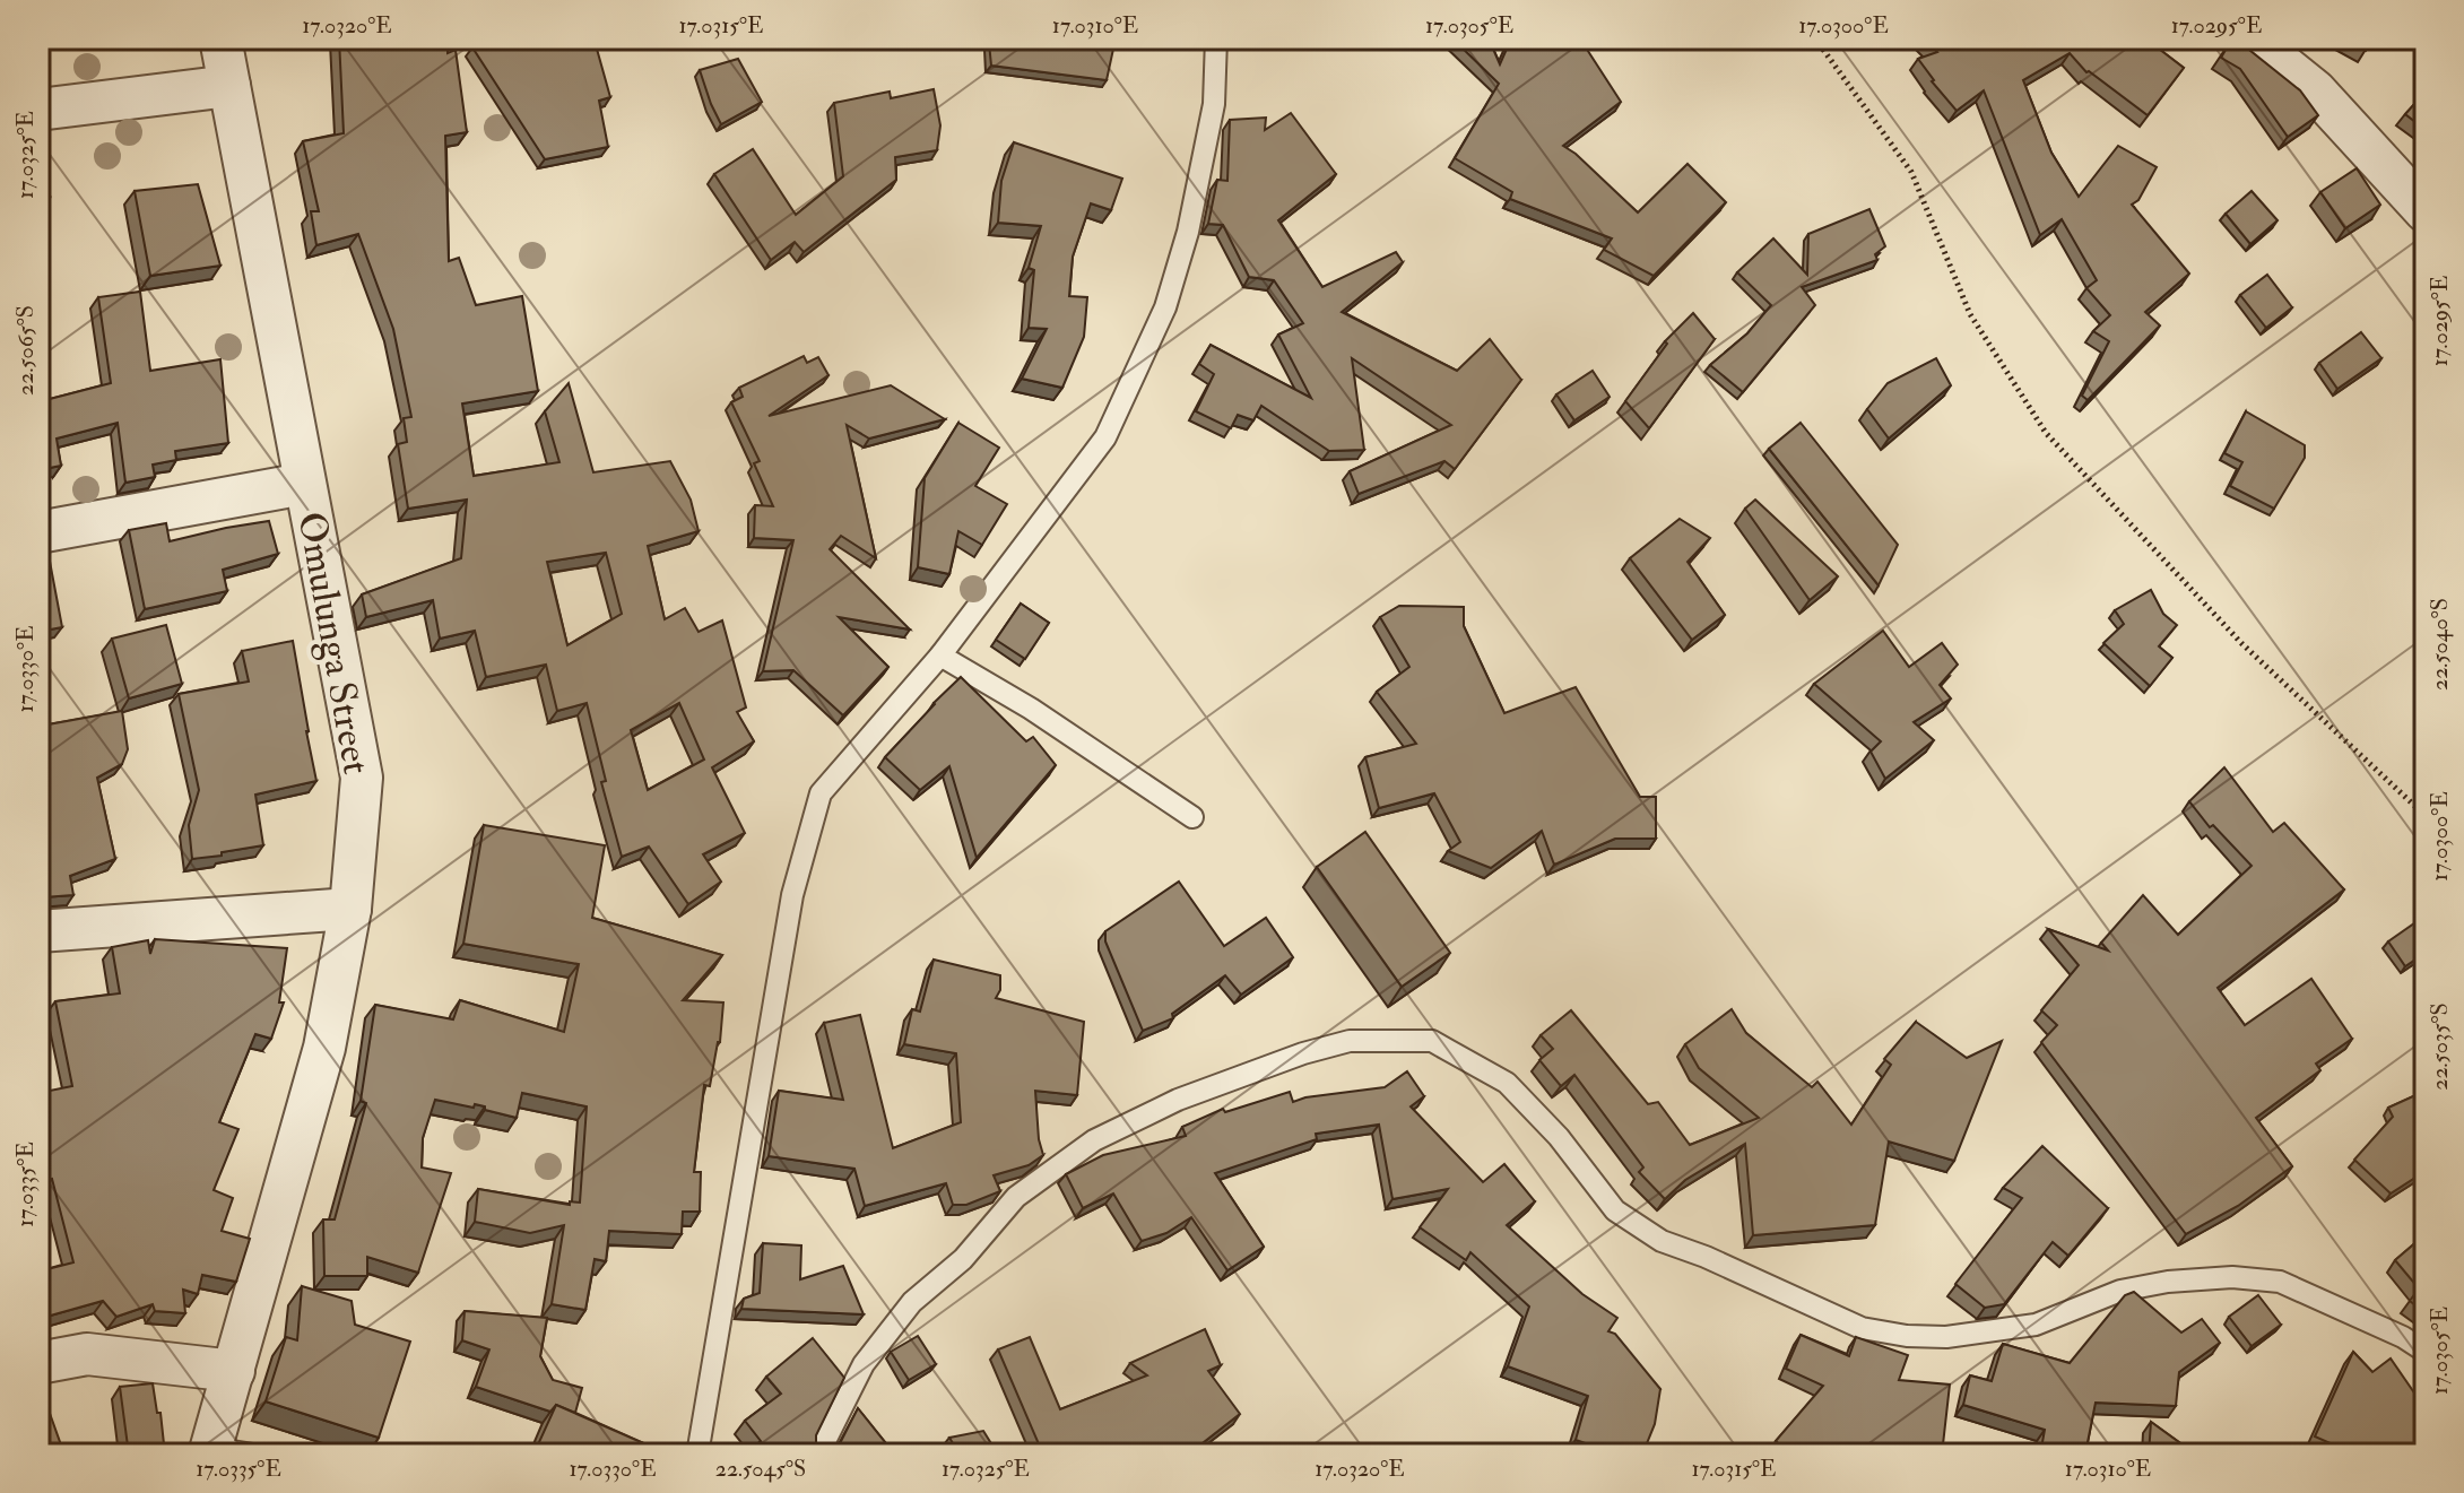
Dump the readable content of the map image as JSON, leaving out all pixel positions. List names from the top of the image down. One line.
{"streets":{"street":["Omulunga Street"]},"coordinates":["17.0320°E","17.0315°E","17.0310°E","17.0305°E","17.0300°E","17.0295°E","17.0325°E","22.5065°S","22.5040°S","17.0330°E","22.5035°S","17.0335°E","22.5045°S"]}
